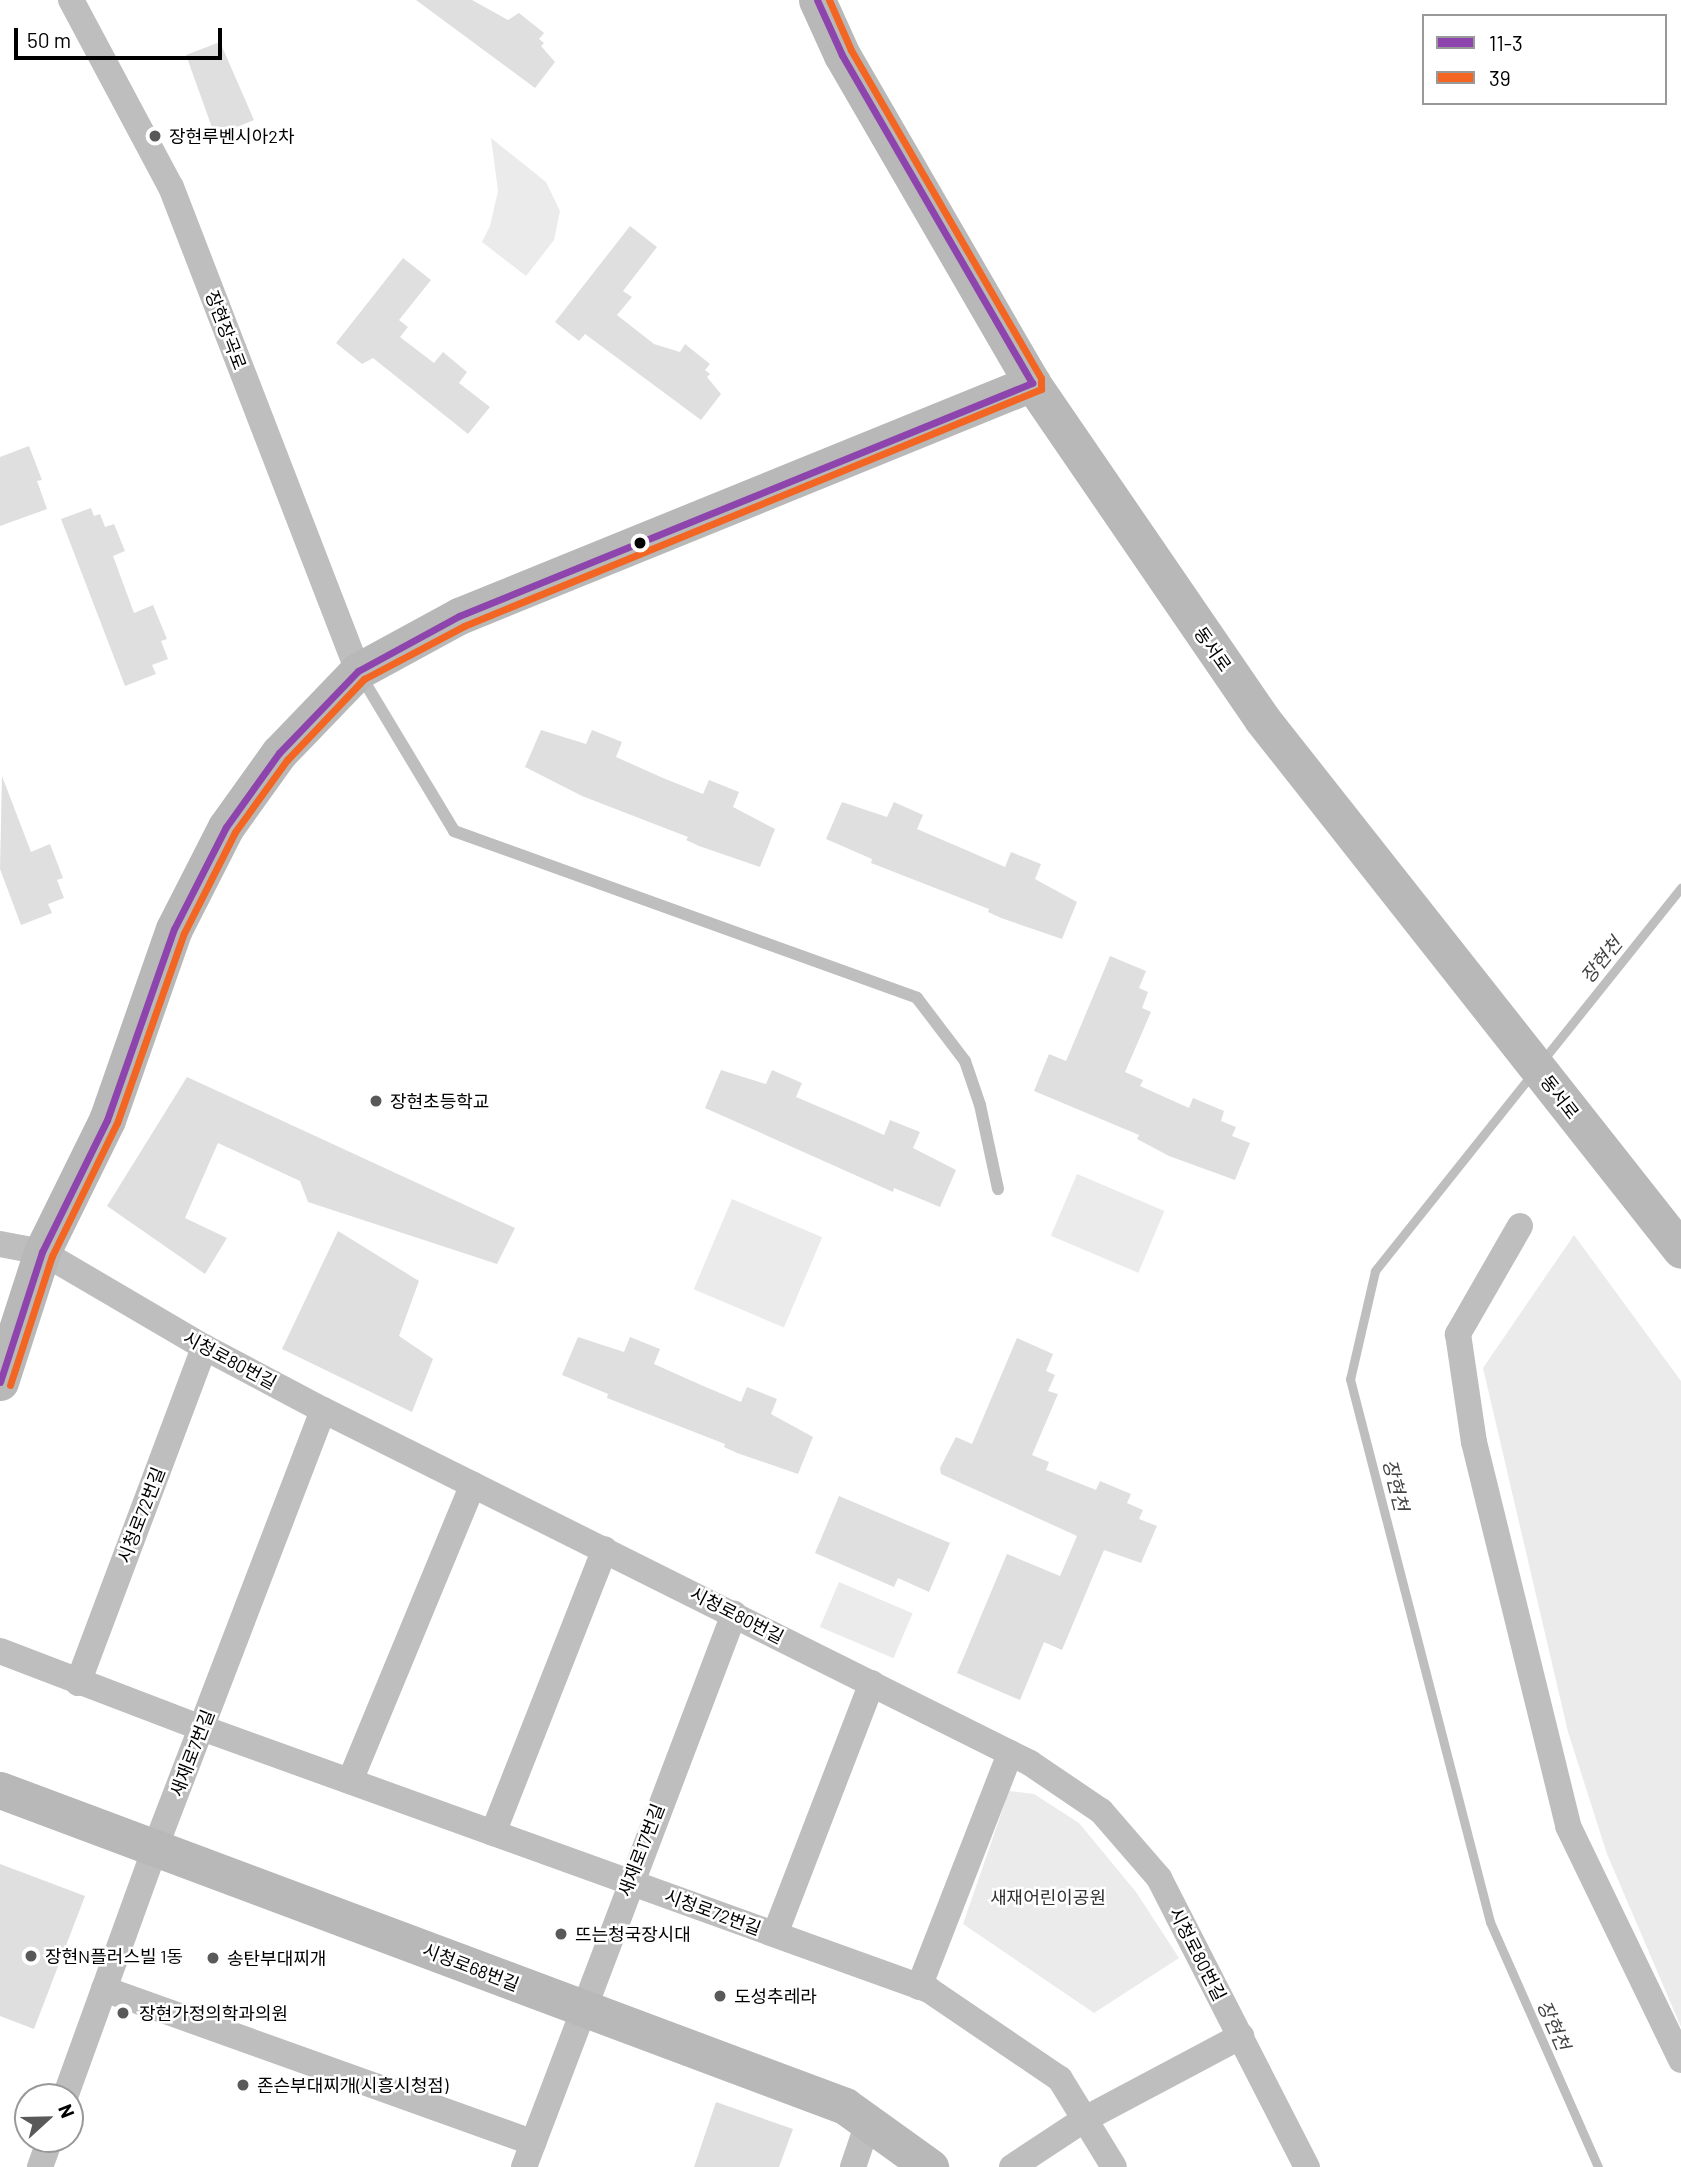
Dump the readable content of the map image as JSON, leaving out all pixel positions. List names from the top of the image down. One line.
{"streets":{"street":["장현장곡로","동서로","시청로80번길","시청로72번길","새재로7번길","새재로17번길","시청로68번길"]},"crossings":[["시청로80번길","시청로72번길"],["시청로80번길","새재로7번길"],["시청로80번길","새재로17번길"],["시청로72번길","새재로7번길"],["시청로72번길","새재로17번길"],["새재로7번길","시청로68번길"],["새재로17번길","시청로68번길"]],"water":["장현천"],"parks":["새재어린이공원"],"places":["장현루벤시아2차","장현초등학교","뜨는청국장시대","장현N플러스빌 1동","송탄부대찌개","도성추레라","장현가정의학과의원","존슨부대찌개(시흥시청점)"],"lines":["transit line 11-3","transit line 39"],"legend":["11-3","39"],"scale_bar":"50 m","north":"right"}
